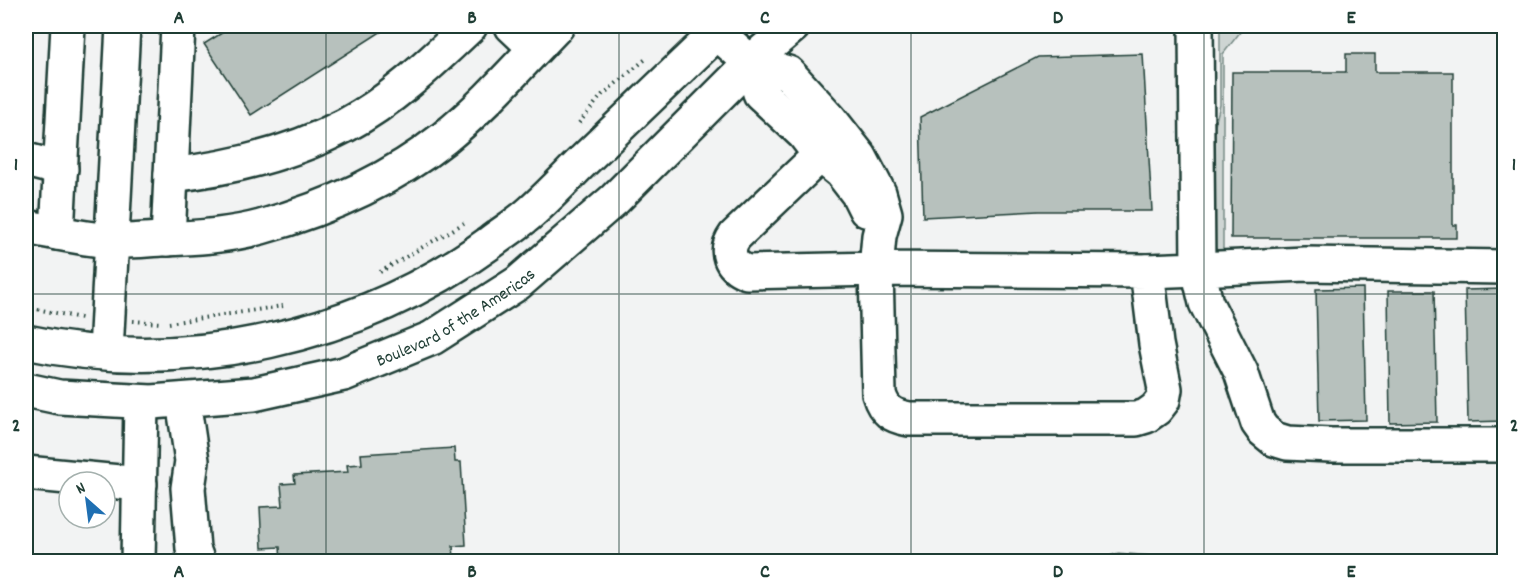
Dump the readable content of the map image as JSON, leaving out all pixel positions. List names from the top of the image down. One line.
{"streets":{"street":["Boulevard of the Americas"]},"north":"top left","grid":{"columns":["A","B","C","D","E"],"rows":["1","2"]}}
